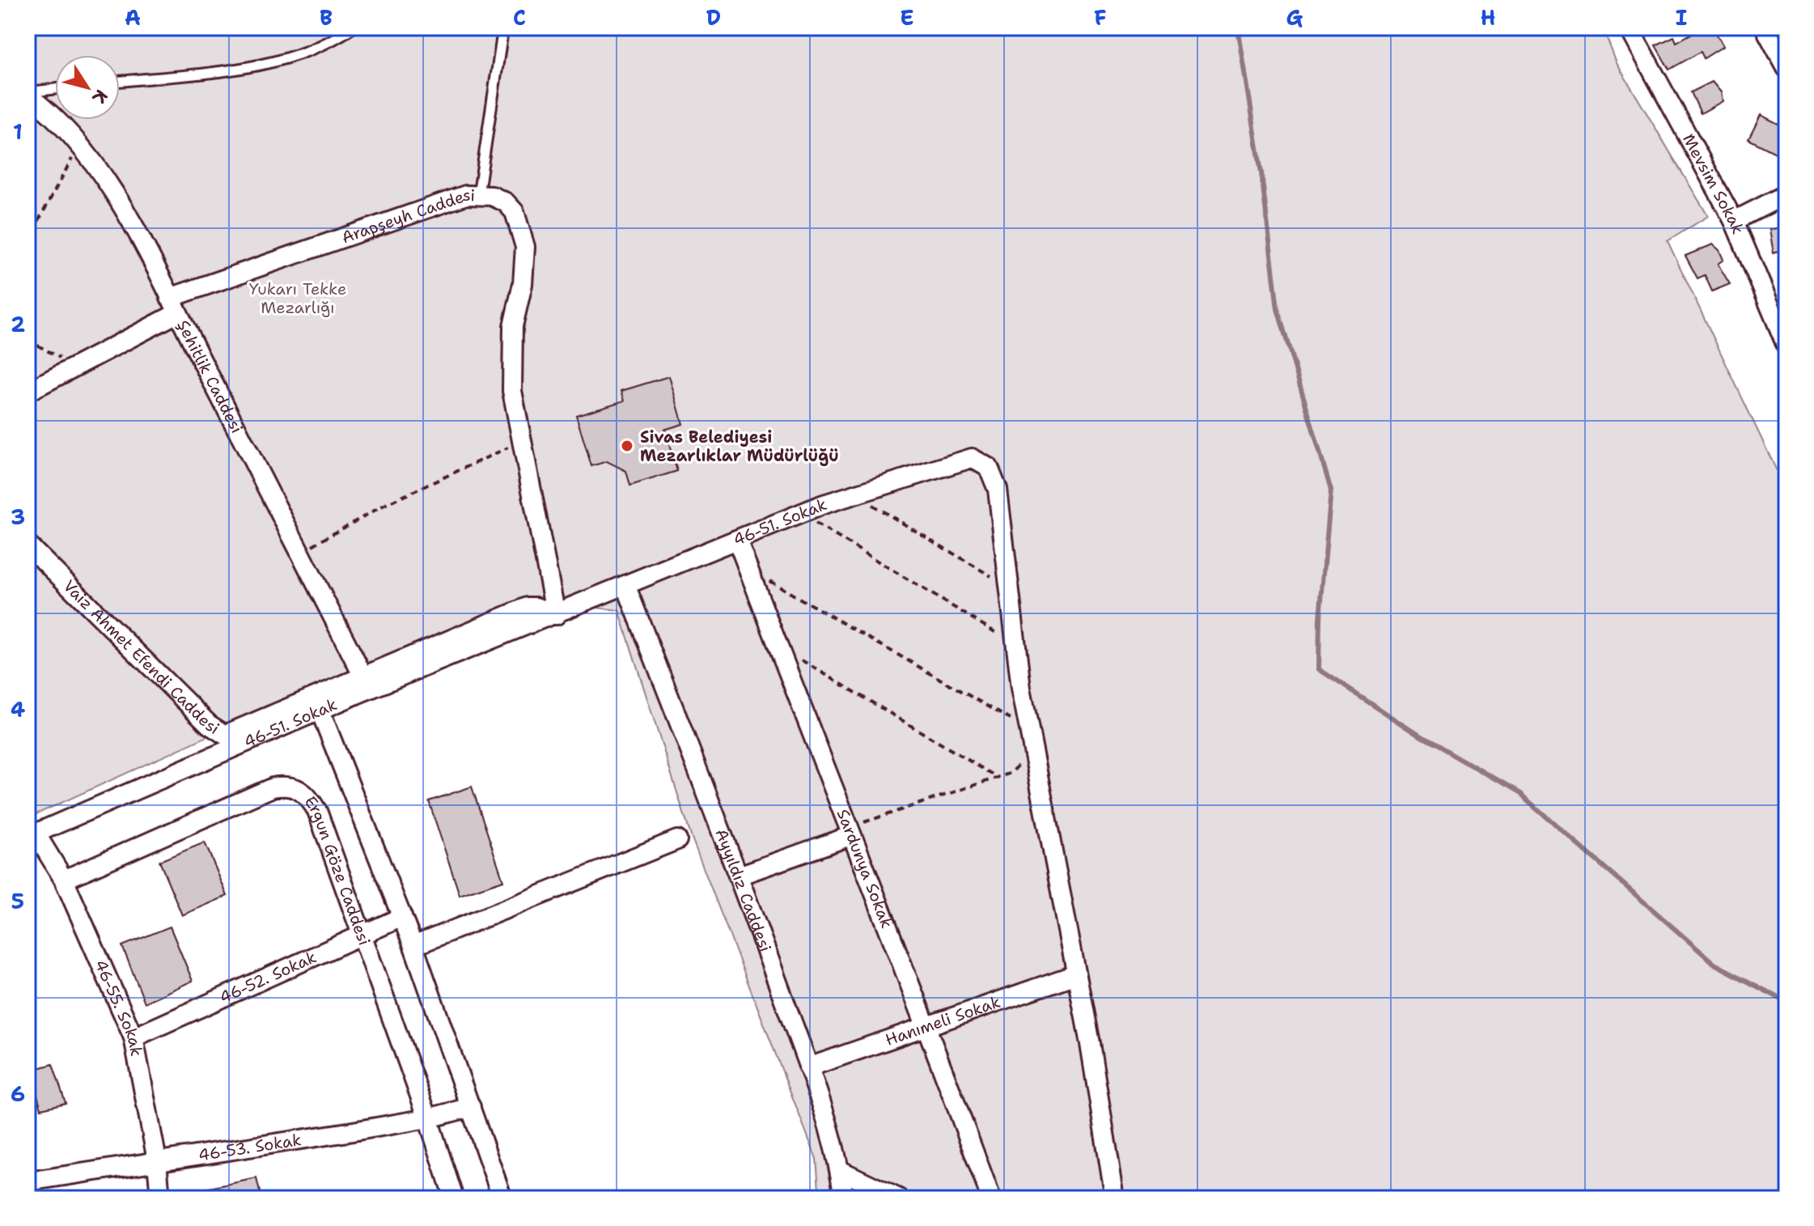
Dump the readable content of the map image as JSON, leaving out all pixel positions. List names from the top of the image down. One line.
{"streets":{"street":["Mevsim Sokak","Arapşeyh Caddesi","Şehitlik Caddesi","46-51. Sokak","Vaiz Ahmet Efendi Caddesi","Sardunya Sokak","Ergun Göze Caddesi","Ayyıldız Caddesi","46-52. Sokak","46-55. Sokak","Hanımeli Sokak","46-53. Sokak"]},"crossings":[["Arapşeyh Caddesi","Şehitlik Caddesi"],["Arapşeyh Caddesi","46-51. Sokak"],["Şehitlik Caddesi","46-51. Sokak"],["46-51. Sokak","Vaiz Ahmet Efendi Caddesi"],["46-51. Sokak","Sardunya Sokak"],["46-51. Sokak","Ayyıldız Caddesi"],["46-51. Sokak","46-55. Sokak"],["Sardunya Sokak","Hanımeli Sokak"],["Ergun Göze Caddesi","46-52. Sokak"],["Ergun Göze Caddesi","46-55. Sokak"],["Ergun Göze Caddesi","46-53. Sokak"],["Ayyıldız Caddesi","Hanımeli Sokak"],["46-52. Sokak","46-55. Sokak"],["46-55. Sokak","46-53. Sokak"]],"parks":["Yukarı Tekke Mezarlığı"],"places":["Sivas Belediyesi Mezarlıklar Müdürlüğü"],"north":"bottom right","grid":{"columns":["A","B","C","D","E","F","G","H","I"],"rows":["1","2","3","4","5","6"]}}
